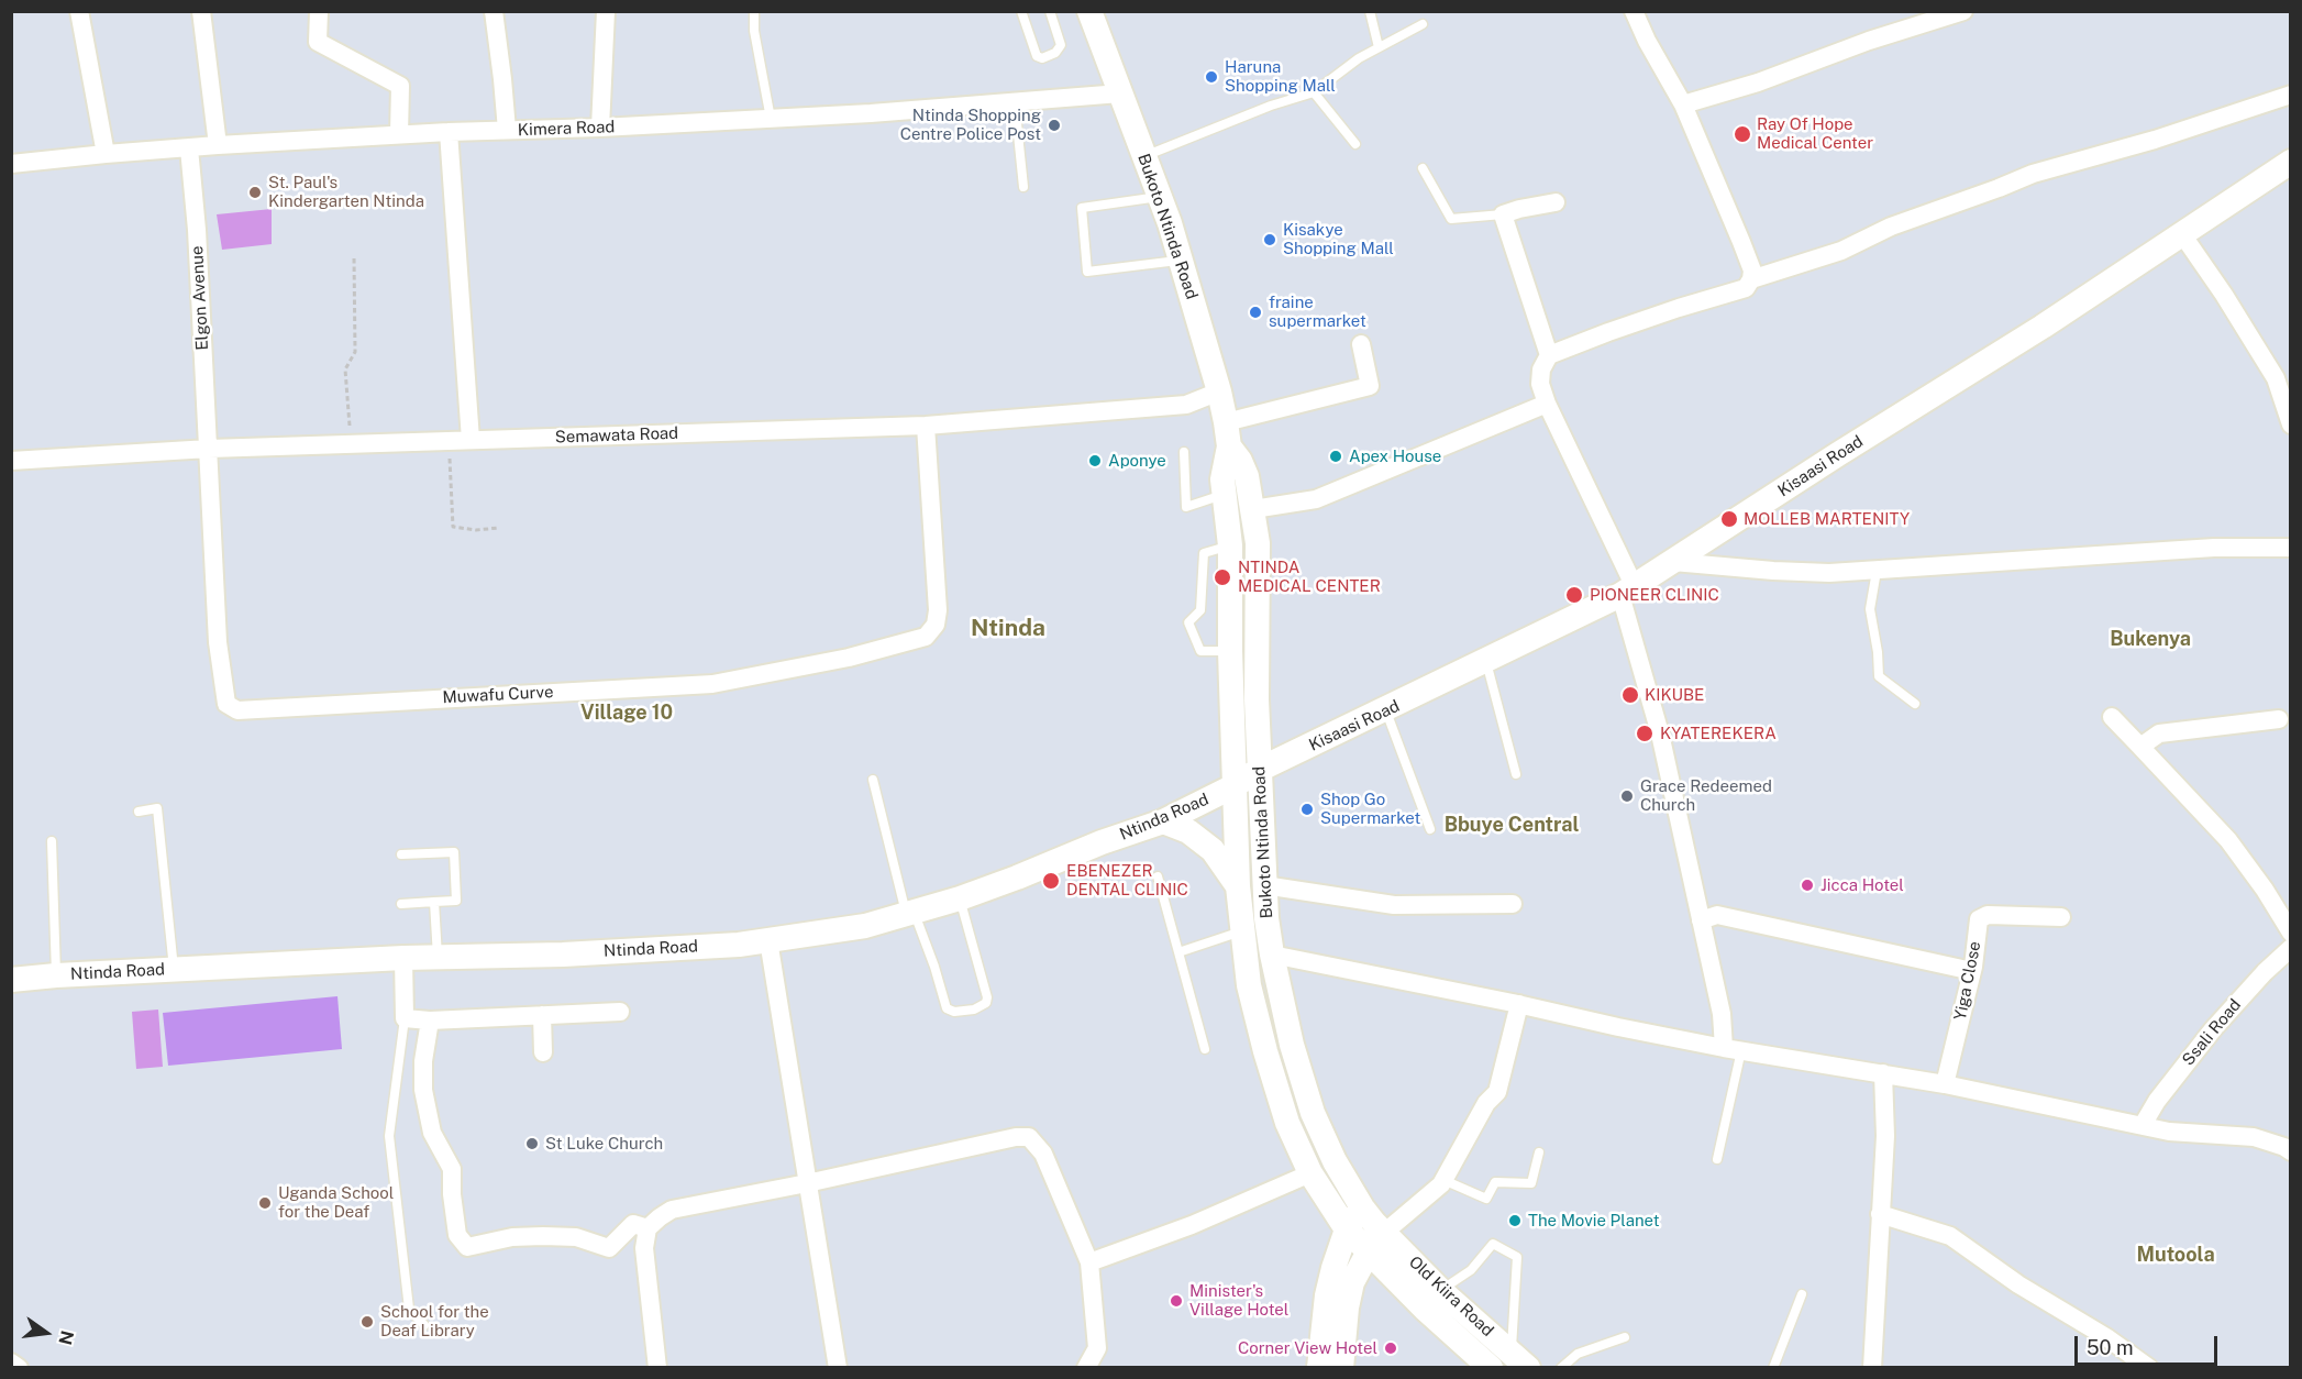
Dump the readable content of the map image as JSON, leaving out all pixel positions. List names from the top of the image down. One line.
{"streets":{"main road":["Bukoto Ntinda Road","Kisaasi Road","Ntinda Road","Old Kiira Road"],"street":["Kimera Road","Elgon Avenue","Semawata Road","Muwafu Curve","Yiga Close","Ssali Road"]},"crossings":[["Kimera Road","Bukoto Ntinda Road"],["Kimera Road","Elgon Avenue"],["Bukoto Ntinda Road","Semawata Road"],["Bukoto Ntinda Road","Kisaasi Road"],["Bukoto Ntinda Road","Ntinda Road"],["Bukoto Ntinda Road","Old Kiira Road"],["Elgon Avenue","Semawata Road"],["Elgon Avenue","Muwafu Curve"],["Semawata Road","Muwafu Curve"],["Kisaasi Road","Ntinda Road"]],"districts":["Ntinda","Bukenya","Village 10","Bbuye Central","Mutoola"],"places":["Haruna Shopping Mall","Ntinda Shopping Centre Police Post","Ray Of Hope Medical Center","St. Paul's Kindergarten Ntinda","Kisakye Shopping Mall","fraine supermarket","Apex House","Aponye","MOLLEB MARTENITY","NTINDA MEDICAL CENTER","PIONEER CLINIC","KIKUBE","KYATEREKERA","Grace Redeemed Church","Shop Go Supermarket","EBENEZER DENTAL CLINIC","Jicca Hotel","St Luke Church","Uganda School for the Deaf","The Movie Planet","Minister's Village Hotel","School for the Deaf Library","Corner View Hotel"],"scale_bar":"50 m","north":"right"}
